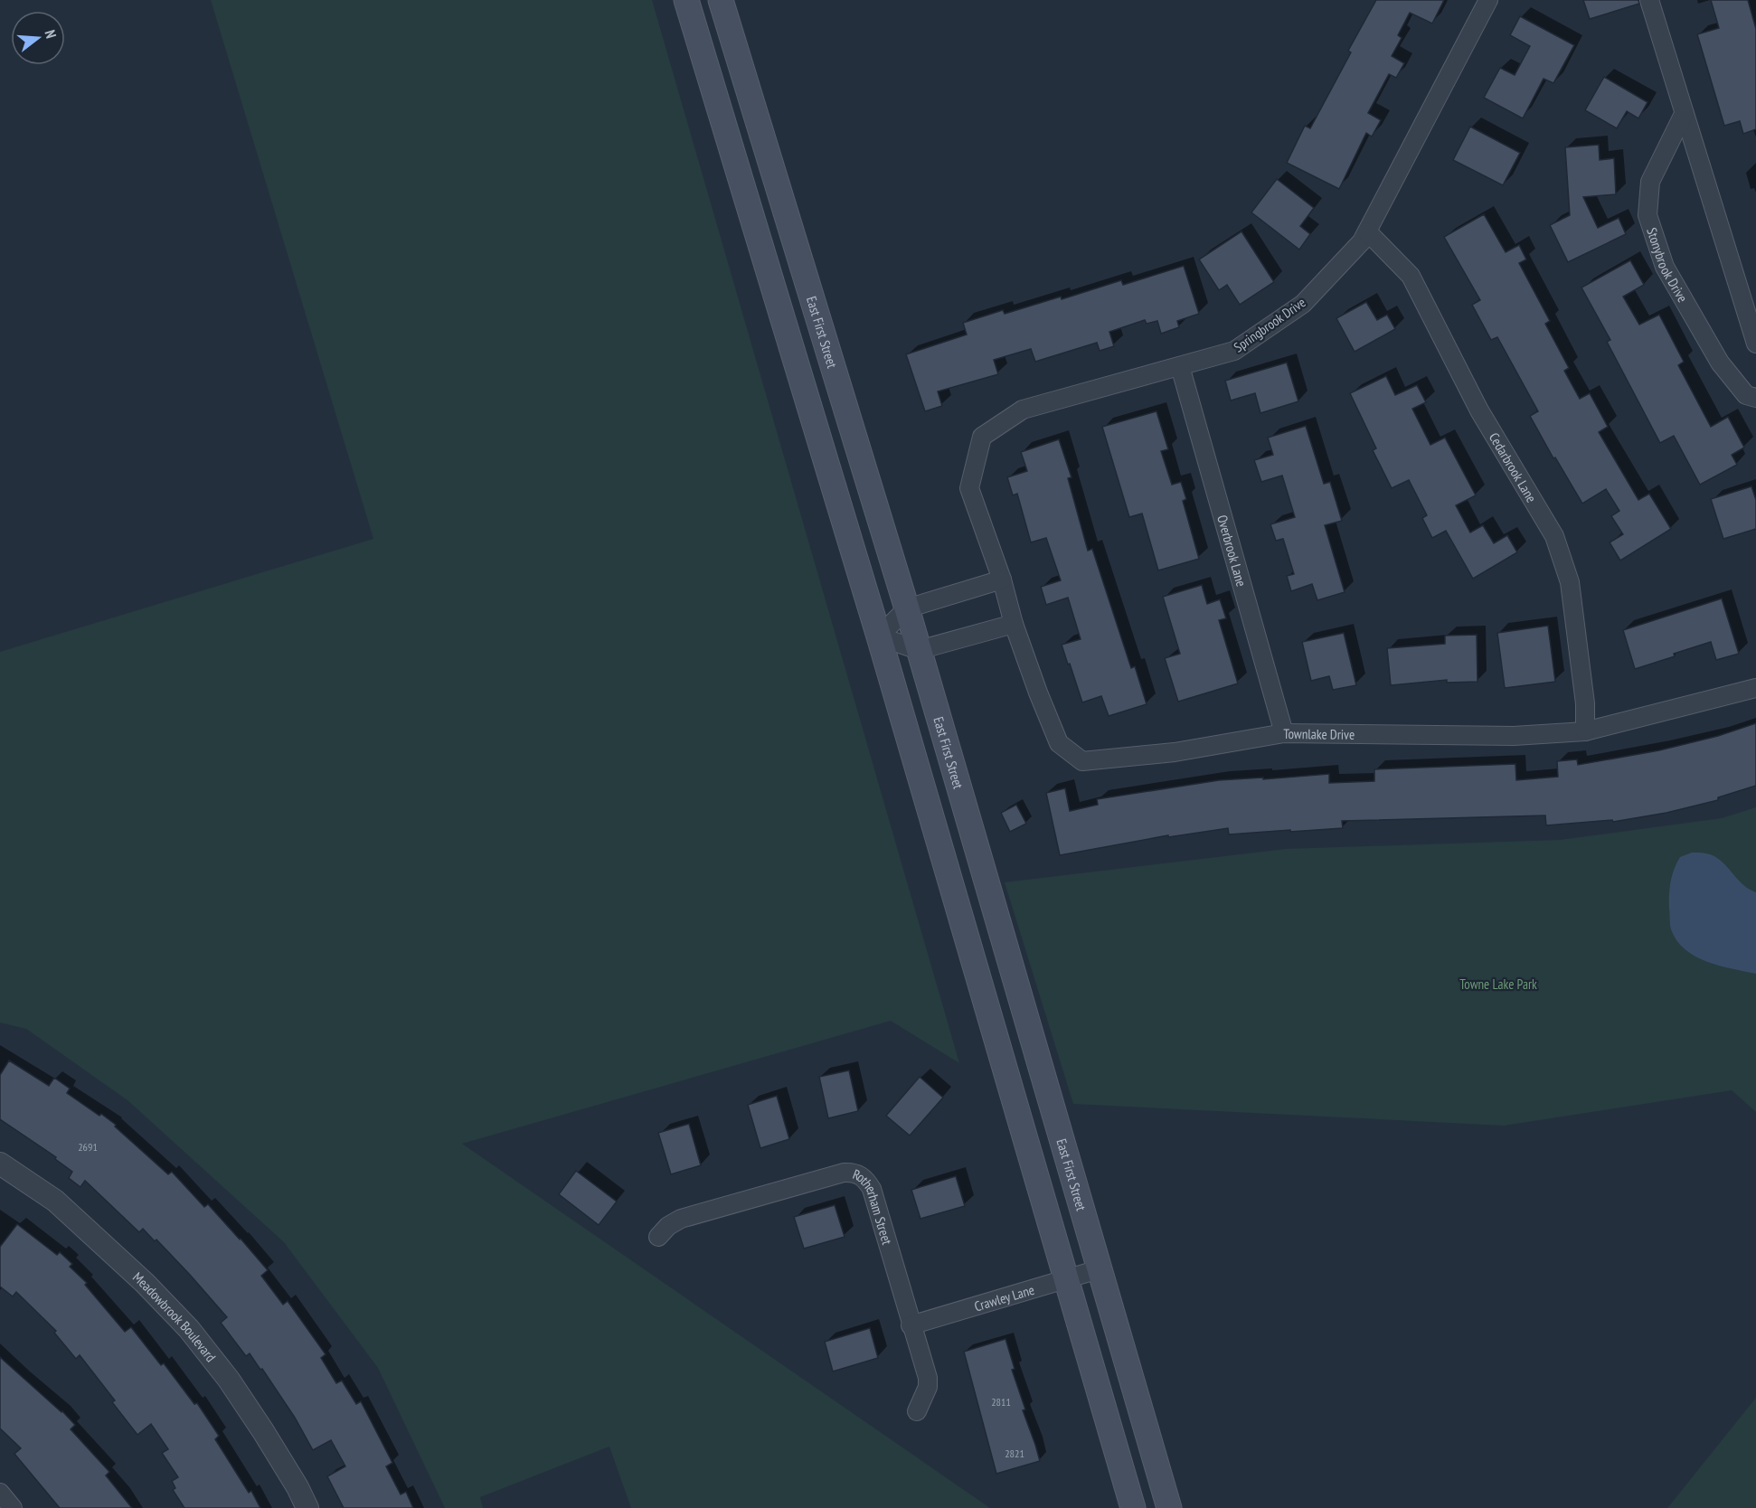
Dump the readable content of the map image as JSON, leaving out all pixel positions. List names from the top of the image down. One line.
{"streets":{"main road":["East First Street"],"street":["Stonybrook Drive","Springbrook Drive","Cedarbrook Lane","Overbrook Lane","Townlake Drive","Rotherham Street","Crawley Lane","Meadowbrook Boulevard"]},"crossings":[["Springbrook Drive","Cedarbrook Lane"],["Springbrook Drive","Overbrook Lane"],["Springbrook Drive","Townlake Drive"],["East First Street","Crawley Lane"],["Cedarbrook Lane","Townlake Drive"],["Overbrook Lane","Townlake Drive"],["Rotherham Street","Crawley Lane"]],"parks":["Towne Lake Park"],"house_numbers":["2691","2811","2821"],"north":"right"}
